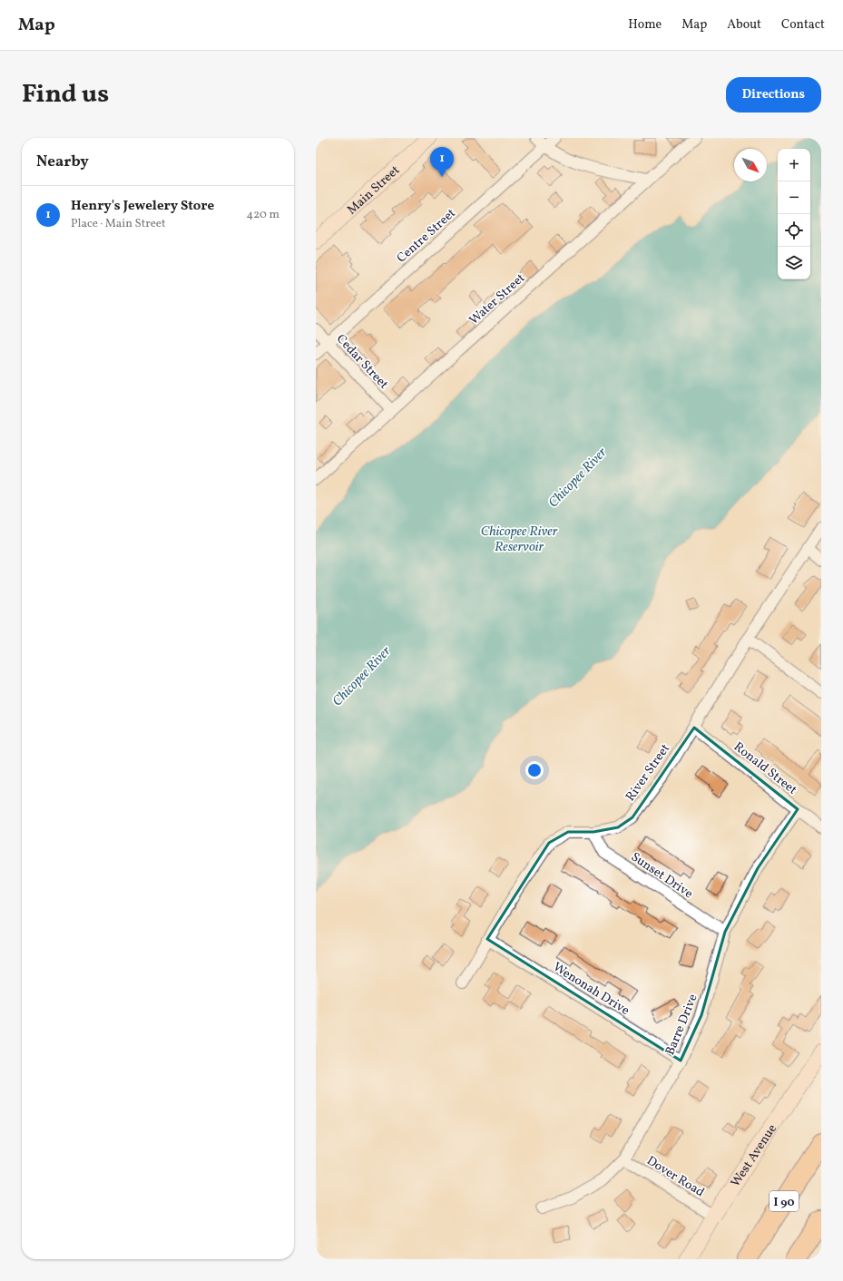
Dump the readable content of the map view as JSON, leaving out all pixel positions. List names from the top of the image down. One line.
{"streets":{"highway":["I 90"],"main road":["Main Street","West Avenue"],"street":["Centre Street","Water Street","Cedar Street","Ronald Street","River Street","Sunset Drive","Wenonah Drive","Barre Drive","Dover Road"]},"crossings":[["Centre Street","Cedar Street"],["Water Street","Cedar Street"],["Ronald Street","River Street"],["Ronald Street","Barre Drive"],["River Street","Sunset Drive"],["River Street","Wenonah Drive"],["Sunset Drive","Barre Drive"],["Wenonah Drive","Barre Drive"],["Barre Drive","Dover Road"],["West Avenue","Dover Road"]],"water":["Chicopee River","Chicopee River Reservoir"],"north":"bottom right","page":{"header":"Map","nav":["Home","Map","About","Contact"],"title":"Find us","buttons":"Directions","heading":"Nearby","pins":"1","map_buttons":["+","−"],"list":[{"mark":"1","name":"Henry's Jewelery Store","note":"Place · Main Street","value":"420 m"}]}}
